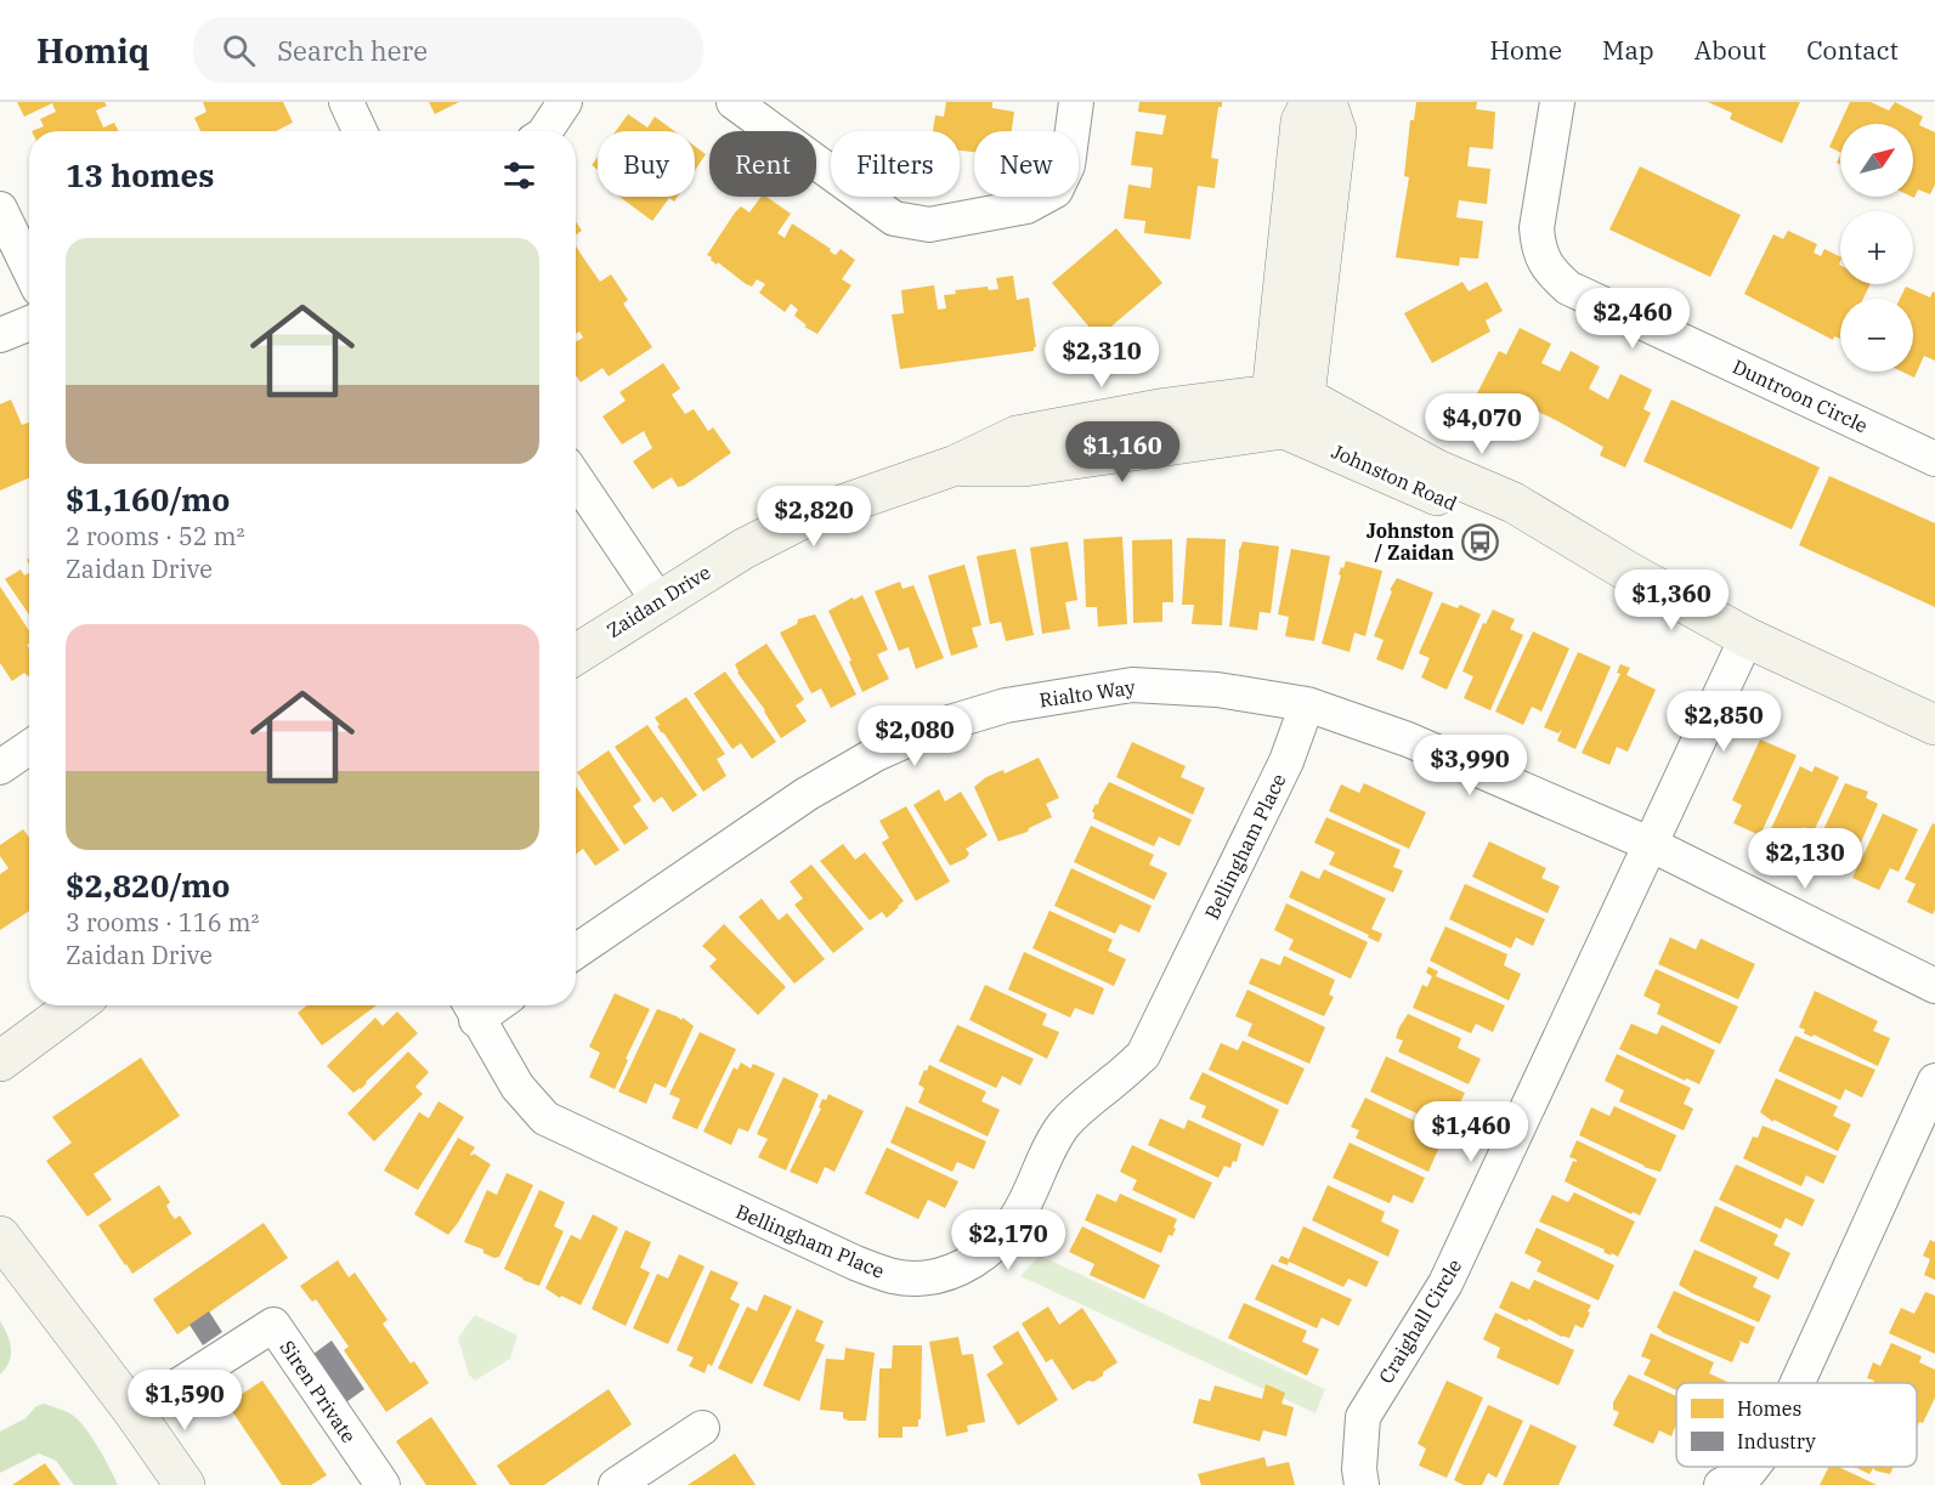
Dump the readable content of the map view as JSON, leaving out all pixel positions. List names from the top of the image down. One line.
{"streets":{"street":["Duntroon Circle","Johnston Road","Zaidan Drive","Rialto Way","Bellingham Place","Craighall Circle","Siren Private"]},"crossings":[["Johnston Road","Zaidan Drive"],["Johnston Road","Craighall Circle"],["Rialto Way","Bellingham Place"],["Rialto Way","Craighall Circle"]],"places":{"bus stop":["Johnston / Zaidan"]},"legend":["Homes","Industry"],"north":"top right","page":{"header":"Homiq","search":"Search here","nav":["Home","Map","About","Contact"],"map_buttons":["+","−"],"chip":["Buy","Rent","Filters","New"],"heading":"13 homes","list":[{"name":"$1,160/mo","note":"2 rooms · 52 m² · Zaidan Drive"},{"name":"$2,820/mo","note":"3 rooms · 116 m² · Zaidan Drive"}],"price":["$2,460","$2,310","$4,070","$1,160","$2,820","$1,360","$2,850","$2,080","$3,990","$2,130","$1,460","$2,170","$1,590"]}}
